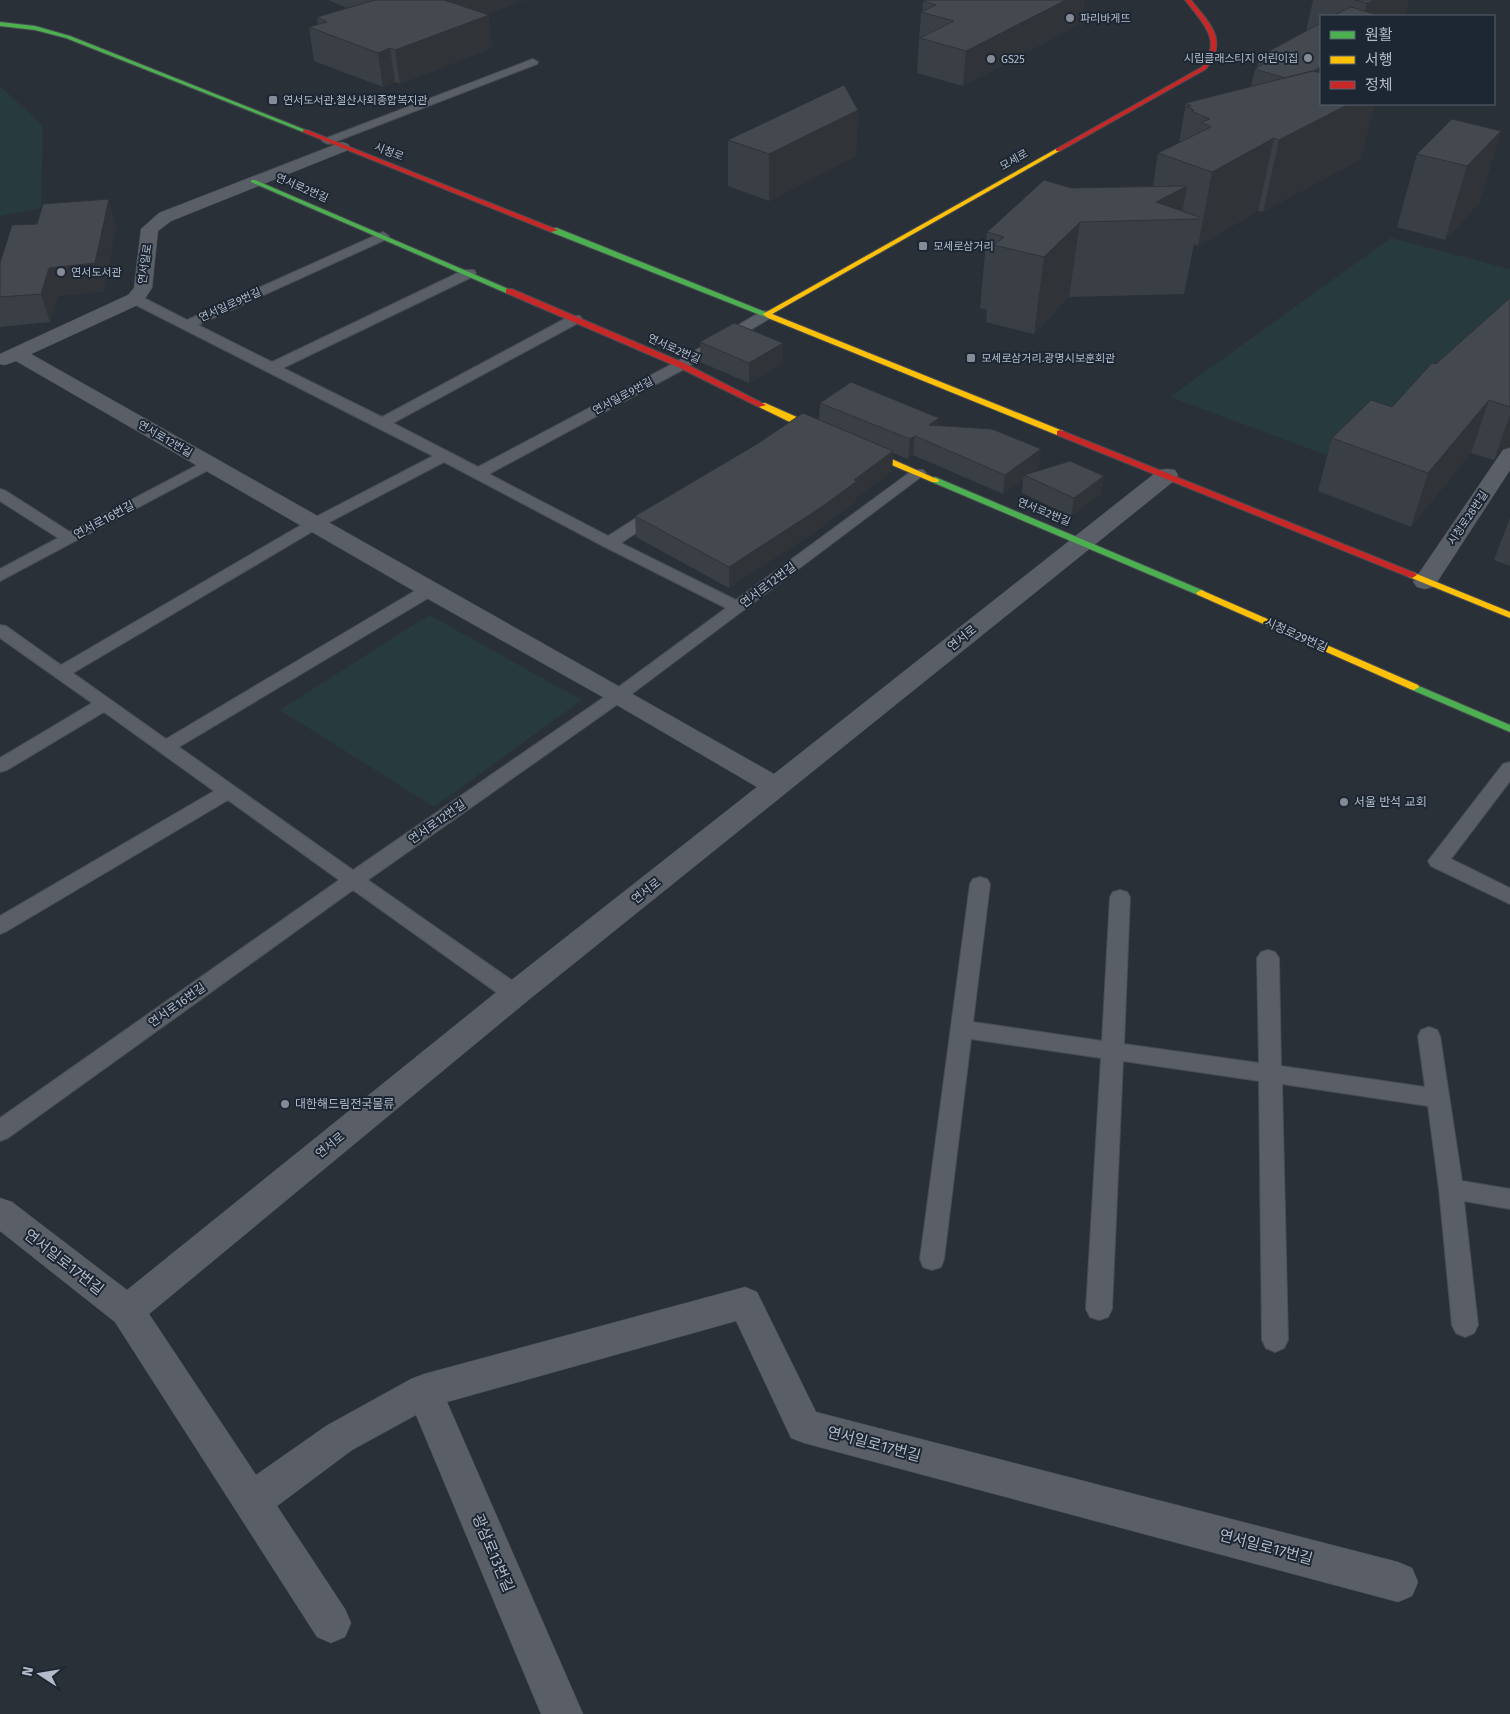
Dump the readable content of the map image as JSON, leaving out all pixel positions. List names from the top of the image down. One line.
{"streets":{"street":["시청로","모세로","연서로2번길","연서일로","연서로12번길","시청로28번길","시청로29번길","연서로","연서일로17번길","광삼로13번길"],"lane":["연서일로9번길","연서로16번길"]},"crossings":[["시청로","모세로"],["시청로","연서일로"],["시청로","연서일로9번길"],["시청로","시청로28번길"],["시청로","연서로"],["모세로","연서일로9번길"],["연서로2번길","연서일로"],["연서로2번길","연서일로9번길"],["연서로2번길","연서로12번길"],["연서로2번길","시청로29번길"],["연서로2번길","연서로"],["연서일로","연서일로9번길"],["연서일로","연서로12번길"],["연서일로9번길","연서로12번길"],["연서로12번길","연서로16번길"],["연서로12번길","연서로"],["시청로29번길","연서로"],["연서로","연서일로17번길"],["연서일로17번길","광삼로13번길"]],"places":{"other":["파리바게뜨","시립클래스티지 어린이집","GS25","연서도서관","서울 반석 교회","대한해드림전국물류"],"transit":["연서도서관.철산사회종합복지관","모세로삼거리","모세로삼거리.광명시보훈회관"]},"legend":["원활","서행","정체"],"north":"left"}
